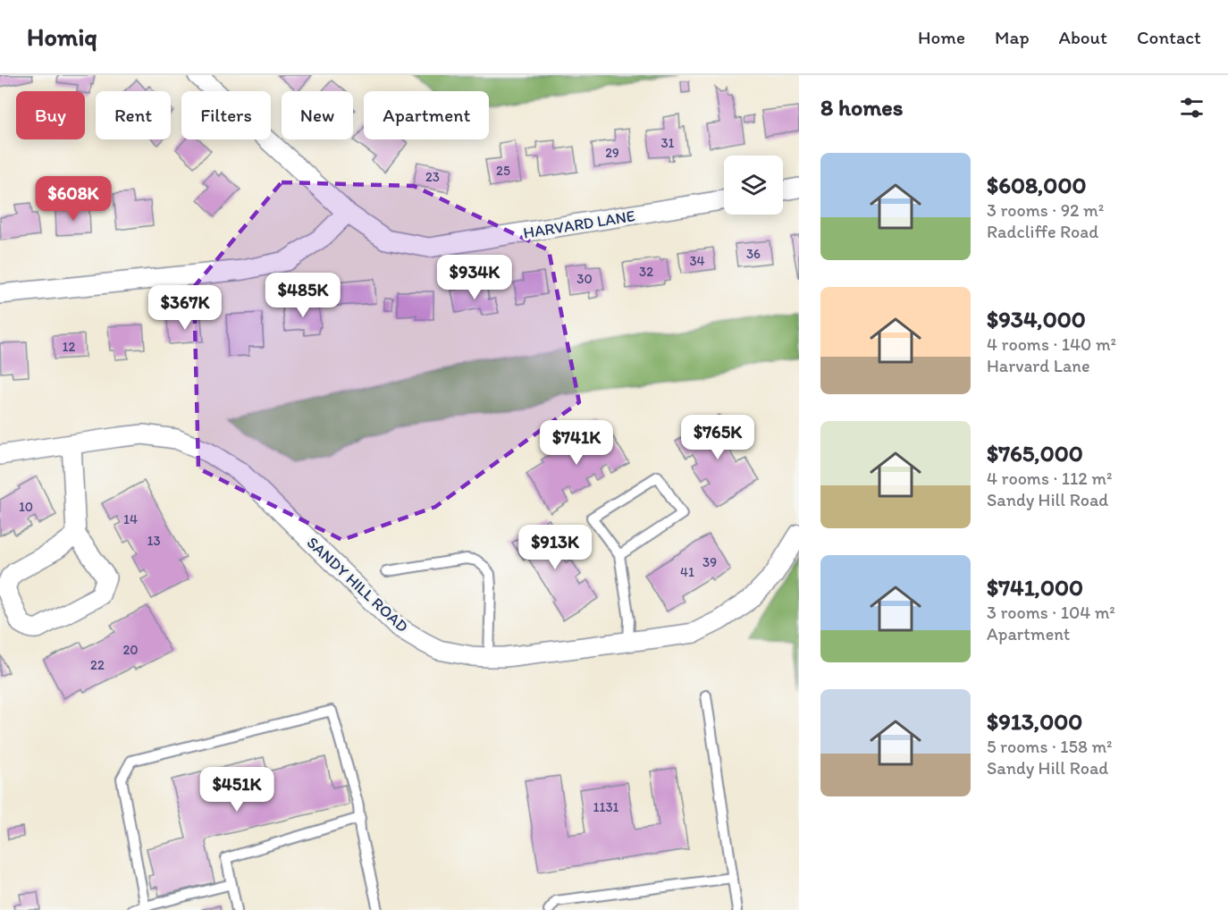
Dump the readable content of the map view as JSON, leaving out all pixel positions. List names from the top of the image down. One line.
{"streets":{"street":["HARVARD LANE","SANDY HILL ROAD"]},"house_numbers":["31","29","25","23","36","34","32","30","12","10","14","13","39","41","20","22","1131"],"page":{"header":"Homiq","nav":["Home","Map","About","Contact"],"heading":"8 homes","chip":["Buy","Rent","Filters","New","Apartment"],"list":[{"name":"$608,000","note":"3 rooms · 92 m² · Radcliffe Road"},{"name":"$934,000","note":"4 rooms · 140 m² · Harvard Lane"},{"name":"$765,000","note":"4 rooms · 112 m² · Sandy Hill Road"},{"name":"$741,000","note":"3 rooms · 104 m² · Apartment"},{"name":"$913,000","note":"5 rooms · 158 m² · Sandy Hill Road"}],"price":["$608K","$934K","$485K","$367K","$765K","$741K","$913K","$451K"]}}
